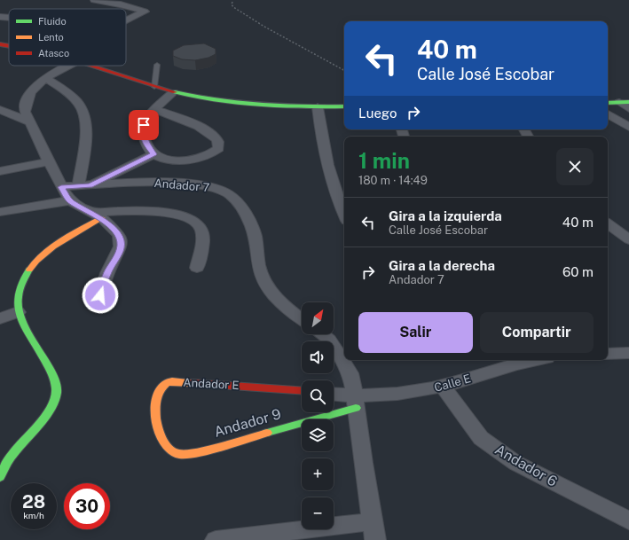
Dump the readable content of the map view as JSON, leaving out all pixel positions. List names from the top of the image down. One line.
{"streets":{"street":["Andador 7","Calle E","Andador E","Andador 9","Andador 6"]},"crossings":[["Calle E","Andador 9"],["Calle E","Andador 6"],["Andador E","Andador 9"]],"legend":["Fluido","Lento","Atasco"],"north":"top right","page":{"turn":["40 m","Calle José Escobar"],"then":"Luego","heading":["1 min","180 m · 14:49"],"list":[{"name":"Gira a la izquierda","note":"Calle José Escobar","value":"40 m"},{"name":"Gira a la derecha","note":"Andador 7","value":"60 m"}],"map_buttons":["+","−"],"buttons":["Salir","Compartir"],"speed":"28 km/h","limit":"30"}}
